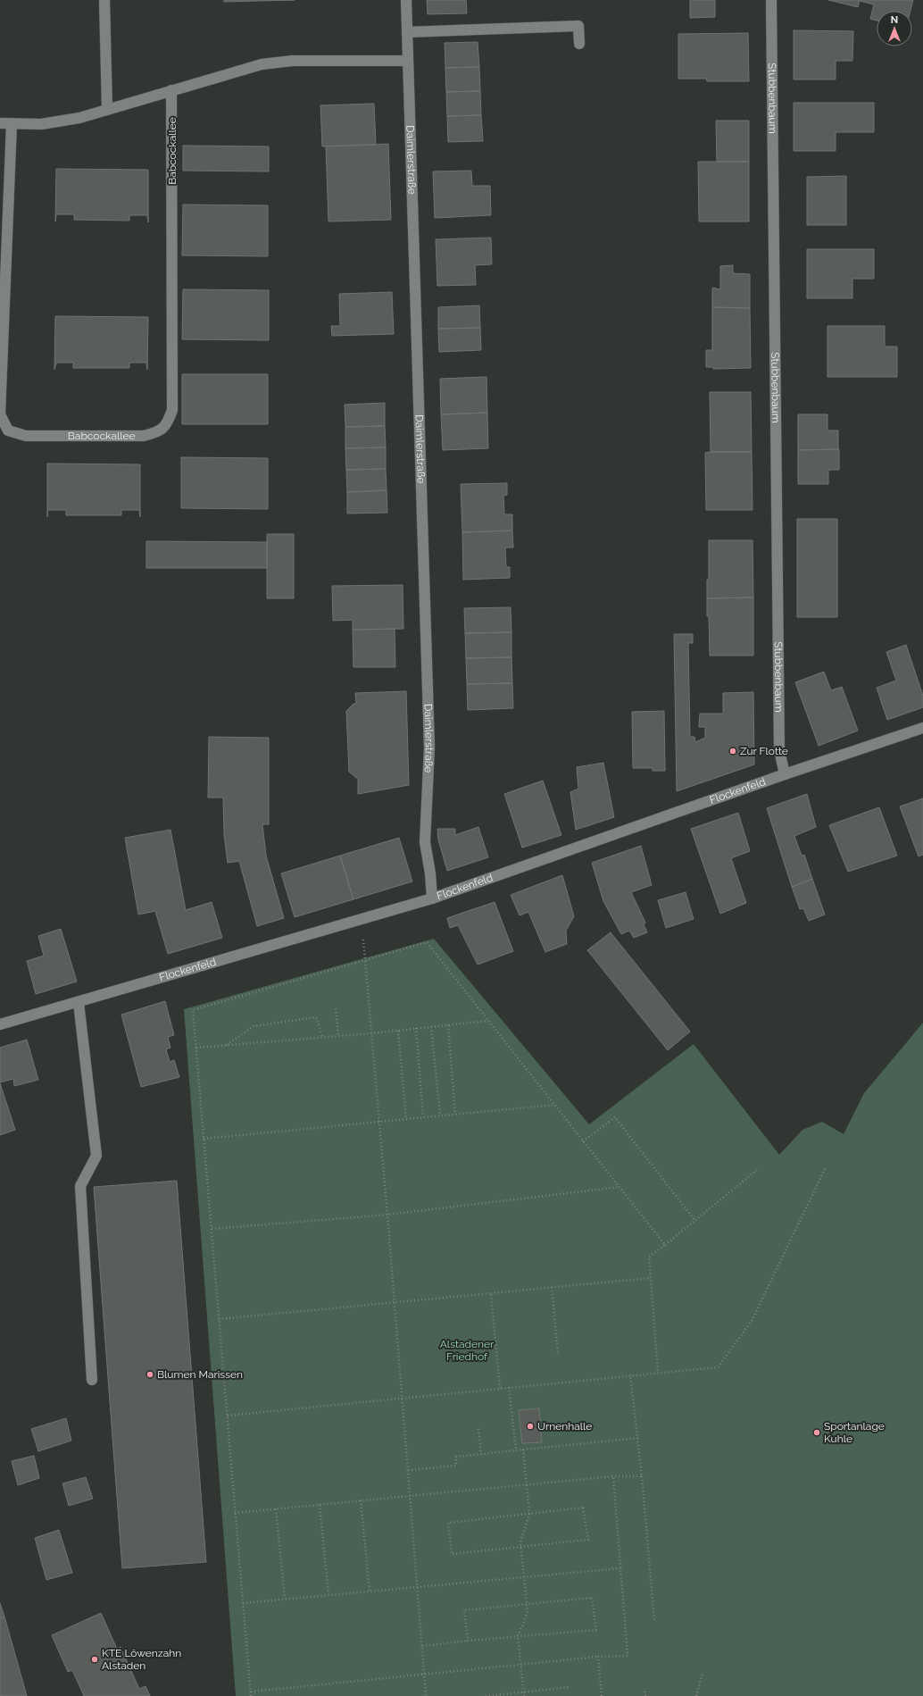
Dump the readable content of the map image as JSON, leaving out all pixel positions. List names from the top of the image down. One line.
{"streets":{"street":["Stubbenbaum","Babcockallee","Daimlerstraße","Flockenfeld"]},"crossings":[["Stubbenbaum","Flockenfeld"],["Daimlerstraße","Flockenfeld"]],"parks":["Alstadener Friedhof"],"places":["Zur Flotte","Blumen Marissen","Urnenhalle","Sportanlage Kuhle","KTE Löwenzahn Alstaden"],"north":"top"}
